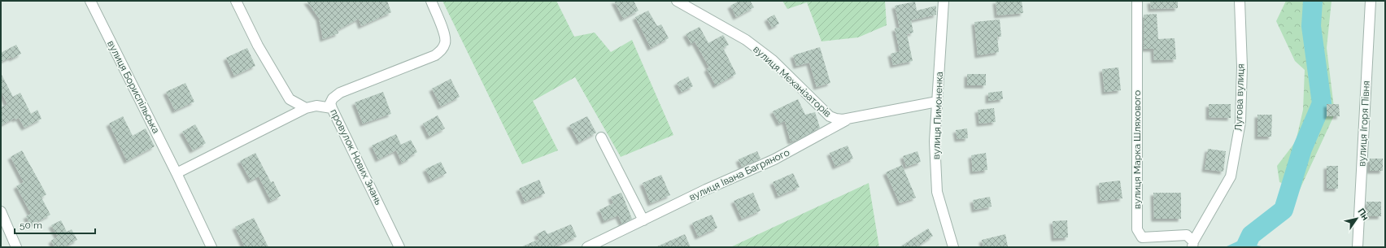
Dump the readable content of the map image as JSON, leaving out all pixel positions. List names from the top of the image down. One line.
{"streets":{"street":["вулиця Механізаторів","вулиця Бориспільська","Лугова вулиця","вулиця Пимоненка","вулиця Ігоря Півня","вулиця Марка Шляхового","провулок Нових Знань","вулиця Івана Багряного"]},"crossings":[["вулиця Механізаторів","вулиця Пимоненка"],["вулиця Механізаторів","вулиця Івана Багряного"],["Лугова вулиця","вулиця Марка Шляхового"]],"scale_bar":"50 m","north":"top right"}
